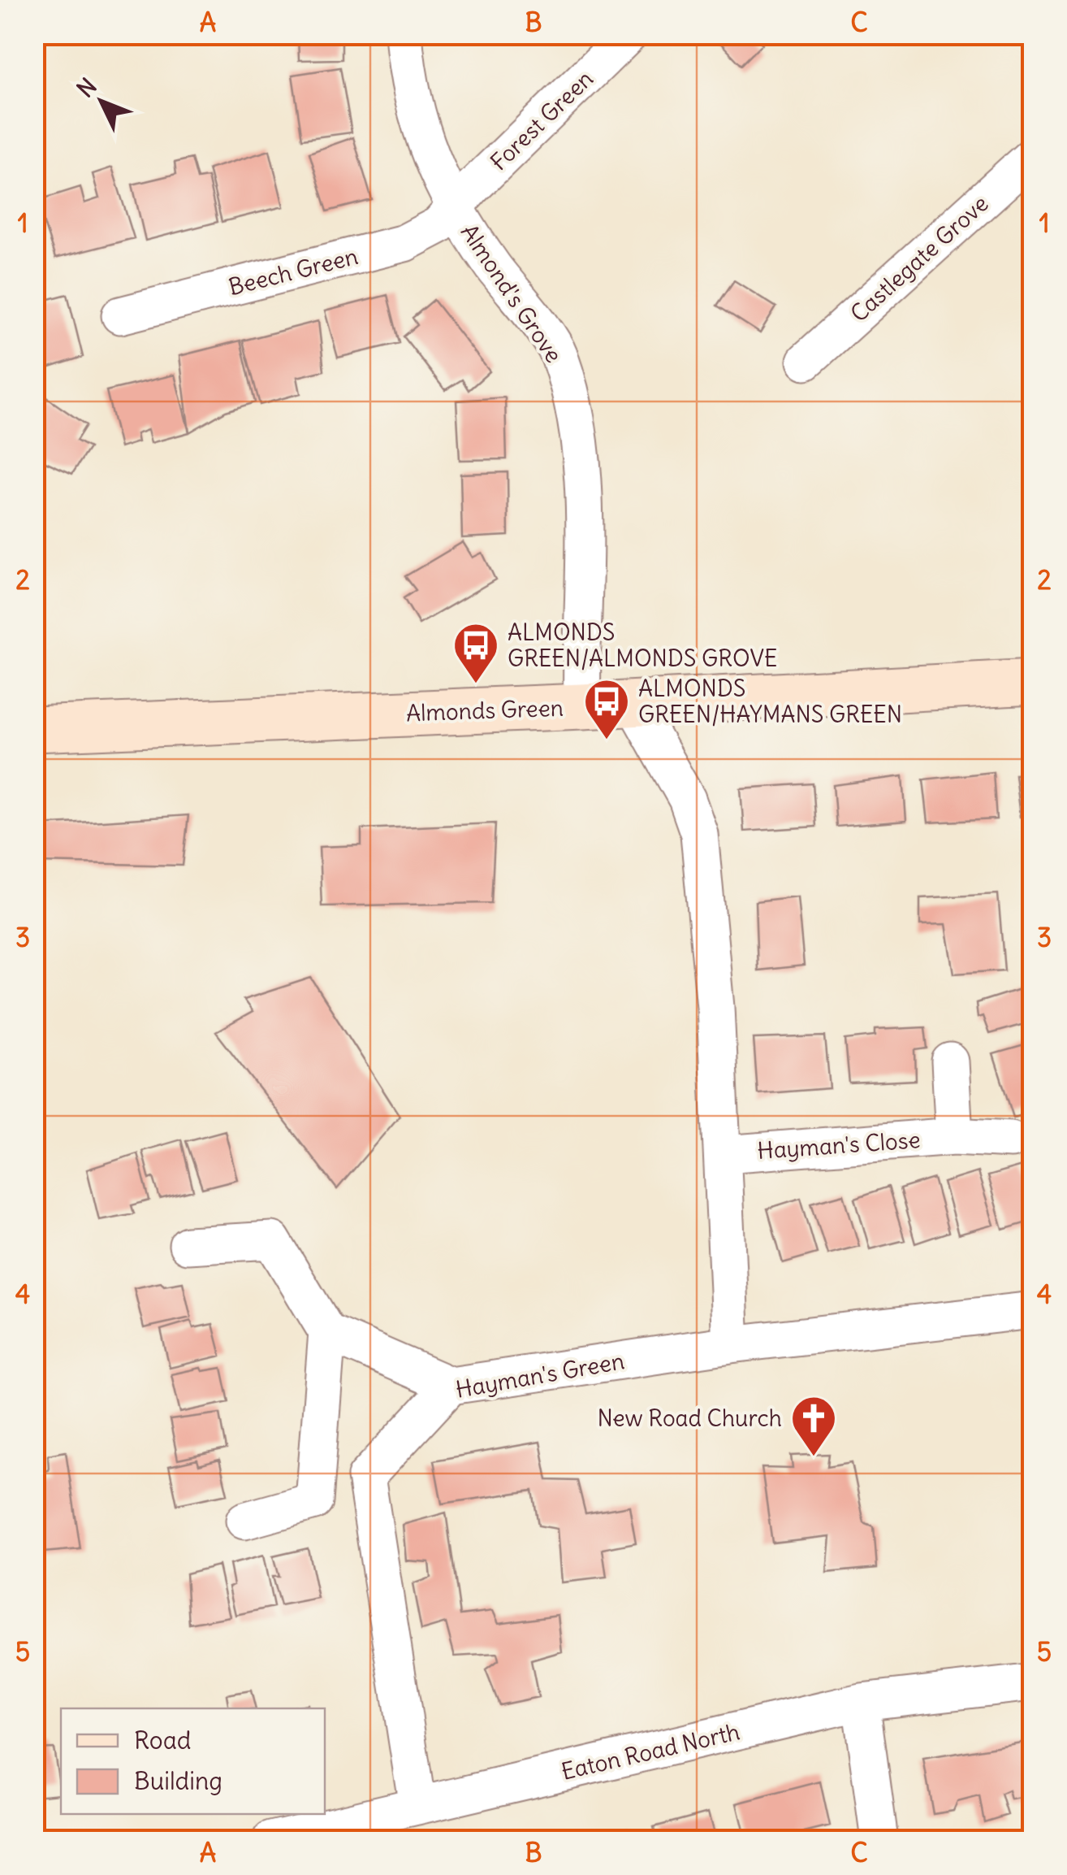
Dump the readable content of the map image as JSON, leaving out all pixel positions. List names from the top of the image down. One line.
{"streets":{"street":["Forest Green","Castlegate Grove","Beech Green","Almond's Grove","Almonds Green","Hayman's Close","Hayman's Green","Eaton Road North"]},"crossings":[["Forest Green","Beech Green"],["Forest Green","Almond's Grove"],["Beech Green","Almond's Grove"],["Almond's Grove","Almonds Green"],["Hayman's Green","Eaton Road North"]],"places":{"bus stop":["ALMONDS GREEN/ALMONDS GROVE","ALMONDS GREEN/HAYMANS GREEN"],"church":["New Road Church"]},"legend":["Road","Building"],"north":"top left","grid":{"columns":["A","B","C"],"rows":["1","2","3","4","5"]}}
